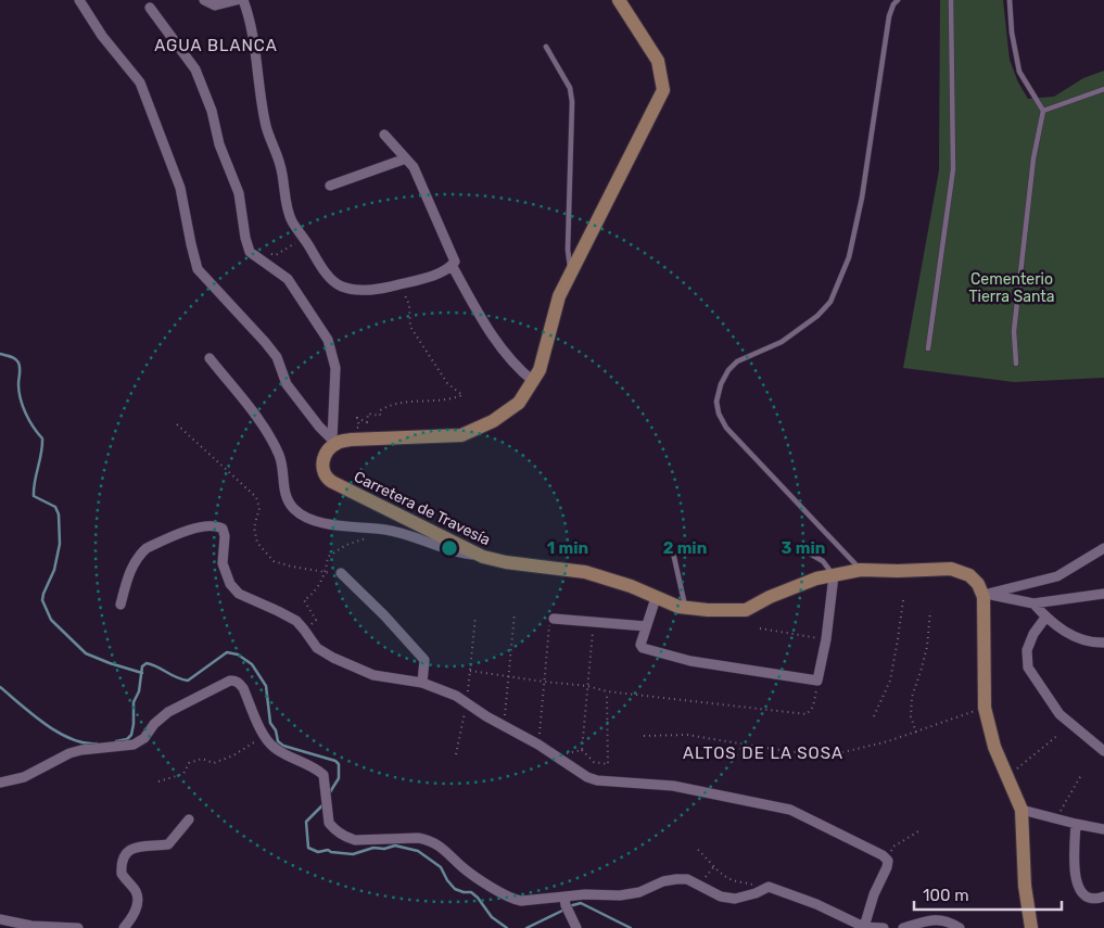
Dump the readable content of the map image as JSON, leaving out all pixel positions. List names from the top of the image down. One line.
{"streets":{"street":["Carretera de Travesía"]},"districts":["AGUA BLANCA","ALTOS DE LA SOSA"],"parks":["Cementerio Tierra Santa"],"scale_bar":"100 m","rings":["1 min","2 min","3 min"]}
